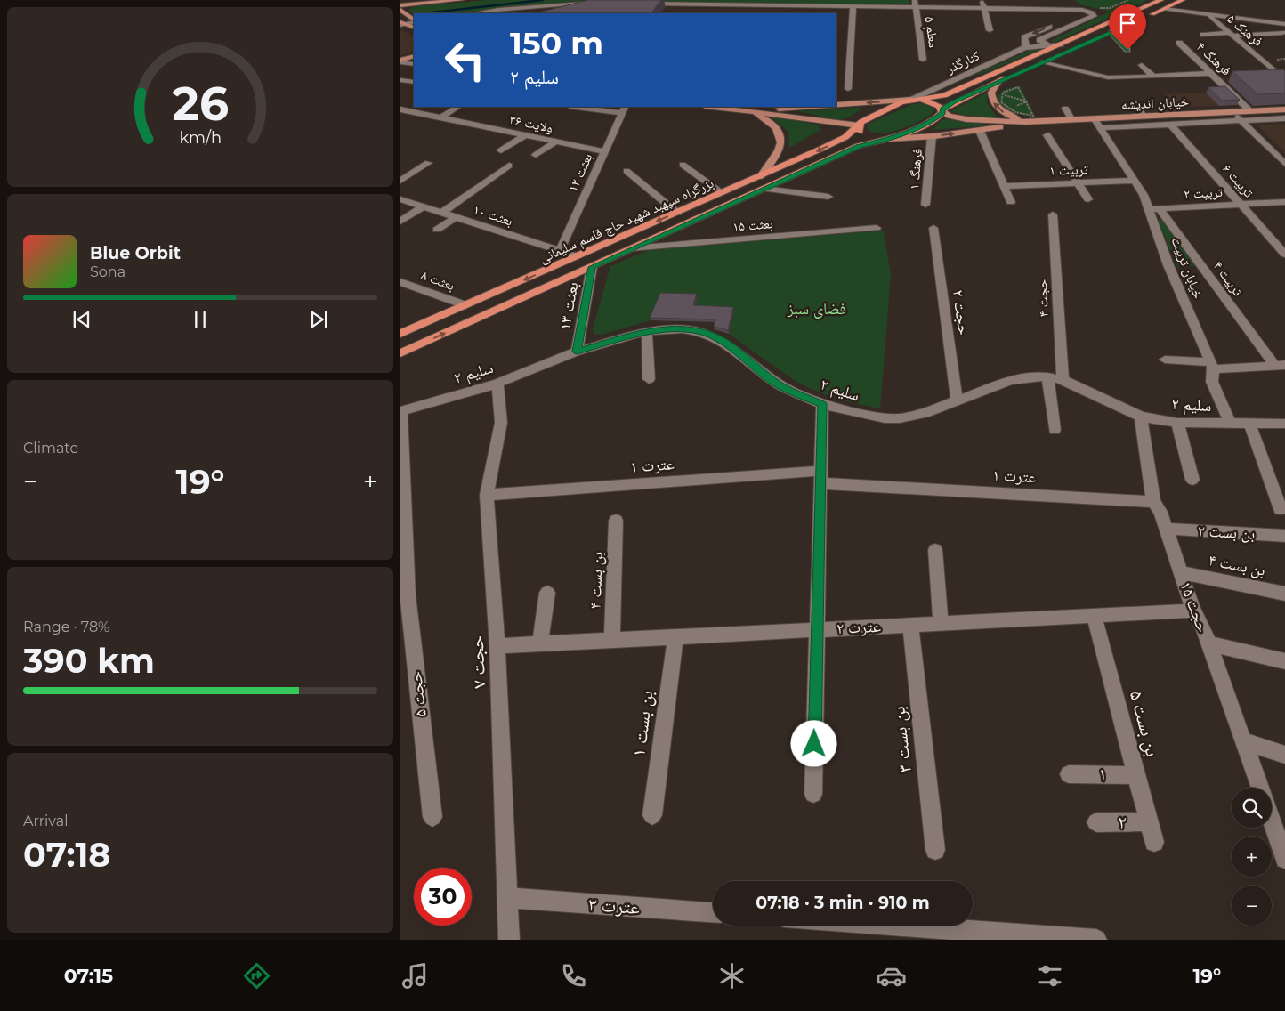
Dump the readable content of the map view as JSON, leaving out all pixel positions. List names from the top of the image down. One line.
{"streets":{"highway":["بزرگراه سپهبد شهید حاج قاسم سلیمانی"],"main road":["خیابان اندیشه"],"street":["فرهنک ۵","معلم ۵","فرهنگ ۴","کنارگذر","ولایت ۳۶","فرهنگ ۱","تربیت ۱","بعثت ۱۲","تربیت ۶","تربیت ۲","بعثت ۱۰","بعثت ۱۵","خیابان تربیت","تربیت ۴","بعثت ۸","حجت ۴","بعثت ۱۳","حجت ۲","سلیم ۲","عترت ۱","بن بست ۲","بن بست ۴","حجت ۱۵","عترت ۲","حجت ۷","حجت ۵","بن بست ۱","بن بست ۵","بن بست ۳","۱","۲","عترت ۳"]},"crossings":[["فرهنگ ۴","خیابان اندیشه"],["کنارگذر","بزرگراه سپهبد شهید حاج قاسم سلیمانی"],["خیابان اندیشه","فرهنگ ۱"],["خیابان اندیشه","بزرگراه سپهبد شهید حاج قاسم سلیمانی"],["خیابان اندیشه","خیابان تربیت"],["ولایت ۳۶","بعثت ۱۲"],["تربیت ۱","خیابان تربیت"],["بعثت ۱۲","بعثت ۱۰"],["تربیت ۶","تربیت ۲"],["تربیت ۲","خیابان تربیت"],["تربیت ۲","تربیت ۴"],["بعثت ۱۰","بزرگراه سپهبد شهید حاج قاسم سلیمانی"],["بزرگراه سپهبد شهید حاج قاسم سلیمانی","بعثت ۱۵"],["بزرگراه سپهبد شهید حاج قاسم سلیمانی","بعثت ۸"],["بزرگراه سپهبد شهید حاج قاسم سلیمانی","بعثت ۱۳"],["خیابان تربیت","تربیت ۴"],["خیابان تربیت","سلیم ۲"],["حجت ۴","سلیم ۲"],["بعثت ۱۳","سلیم ۲"],["حجت ۲","سلیم ۲"],["سلیم ۲","حجت ۱۵"],["سلیم ۲","حجت ۷"],["سلیم ۲","حجت ۵"],["عترت ۱","حجت ۱۵"],["عترت ۱","حجت ۷"],["بن بست ۲","حجت ۱۵"],["بن بست ۴","حجت ۱۵"],["بن بست ۴","عترت ۲"],["حجت ۱۵","عترت ۲"],["عترت ۲","حجت ۷"],["عترت ۲","بن بست ۱"],["عترت ۲","بن بست ۵"],["عترت ۲","بن بست ۳"],["حجت ۷","عترت ۳"],["بن بست ۵","۱"],["بن بست ۵","۲"]],"parks":["فضای سبز"],"page":{"turn":["150 m","سلیم ۲"],"song":["Blue Orbit","Sona"],"tile":["Climate",["Range · 78%","390 km"],["Arrival","07:18"]],"heat":["−","19°","+"],"map_buttons":["+","−"],"limit":"30","trip":"07:18 · 3 min · 910 m","tabs":["07:15","19°"],"gauge":["26","km/h"]}}
